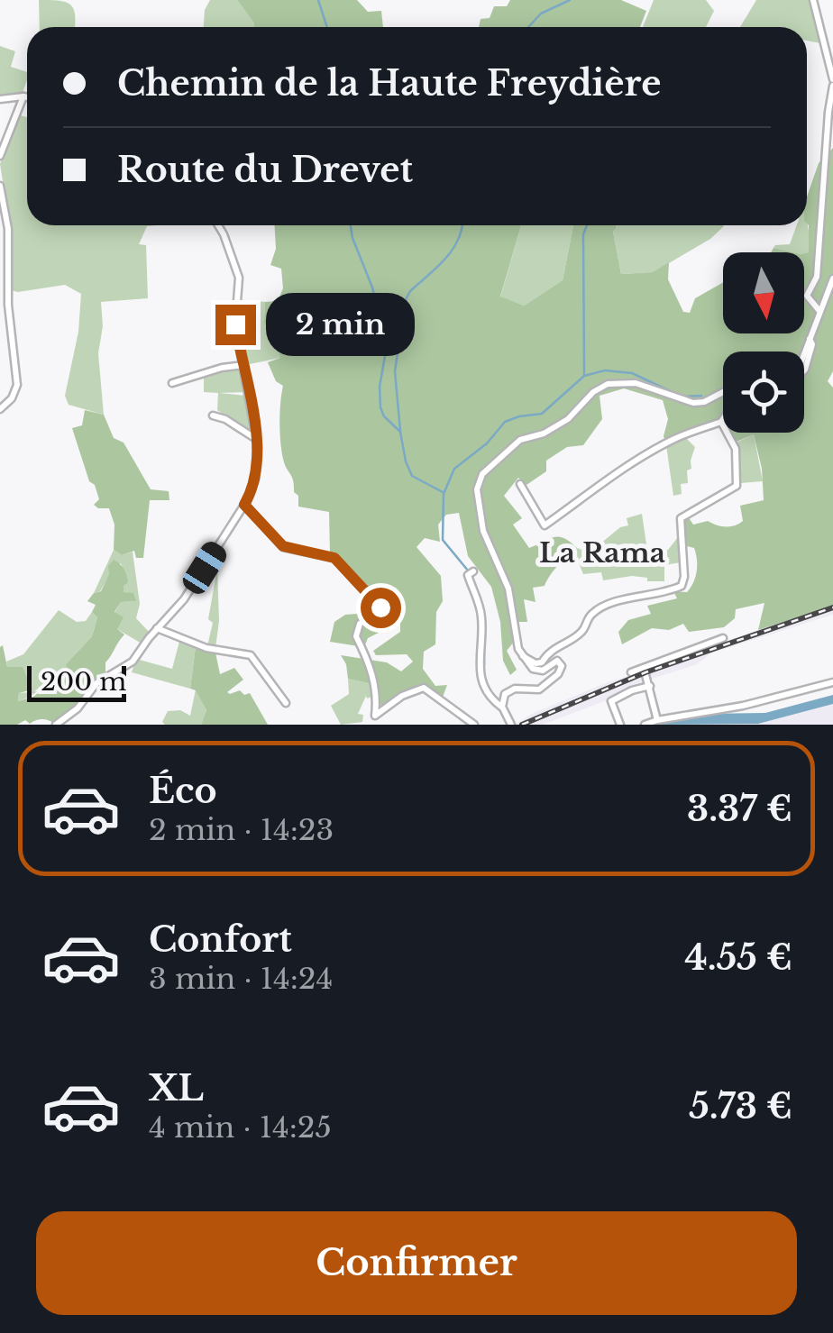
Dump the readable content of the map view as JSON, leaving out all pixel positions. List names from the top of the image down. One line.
{"districts":["La Rama"],"scale_bar":"200 m","north":"bottom","page":{"banner":["Chemin de la Haute Freydière","Route du Drevet"],"bubble":"2 min","scale":"200 m","list":[{"name":"Éco","note":"2 min · 14:23","value":"3.37 €"},{"name":"Confort","note":"3 min · 14:24","value":"4.55 €"},{"name":"XL","note":"4 min · 14:25","value":"5.73 €"}],"buttons":"Confirmer"}}
